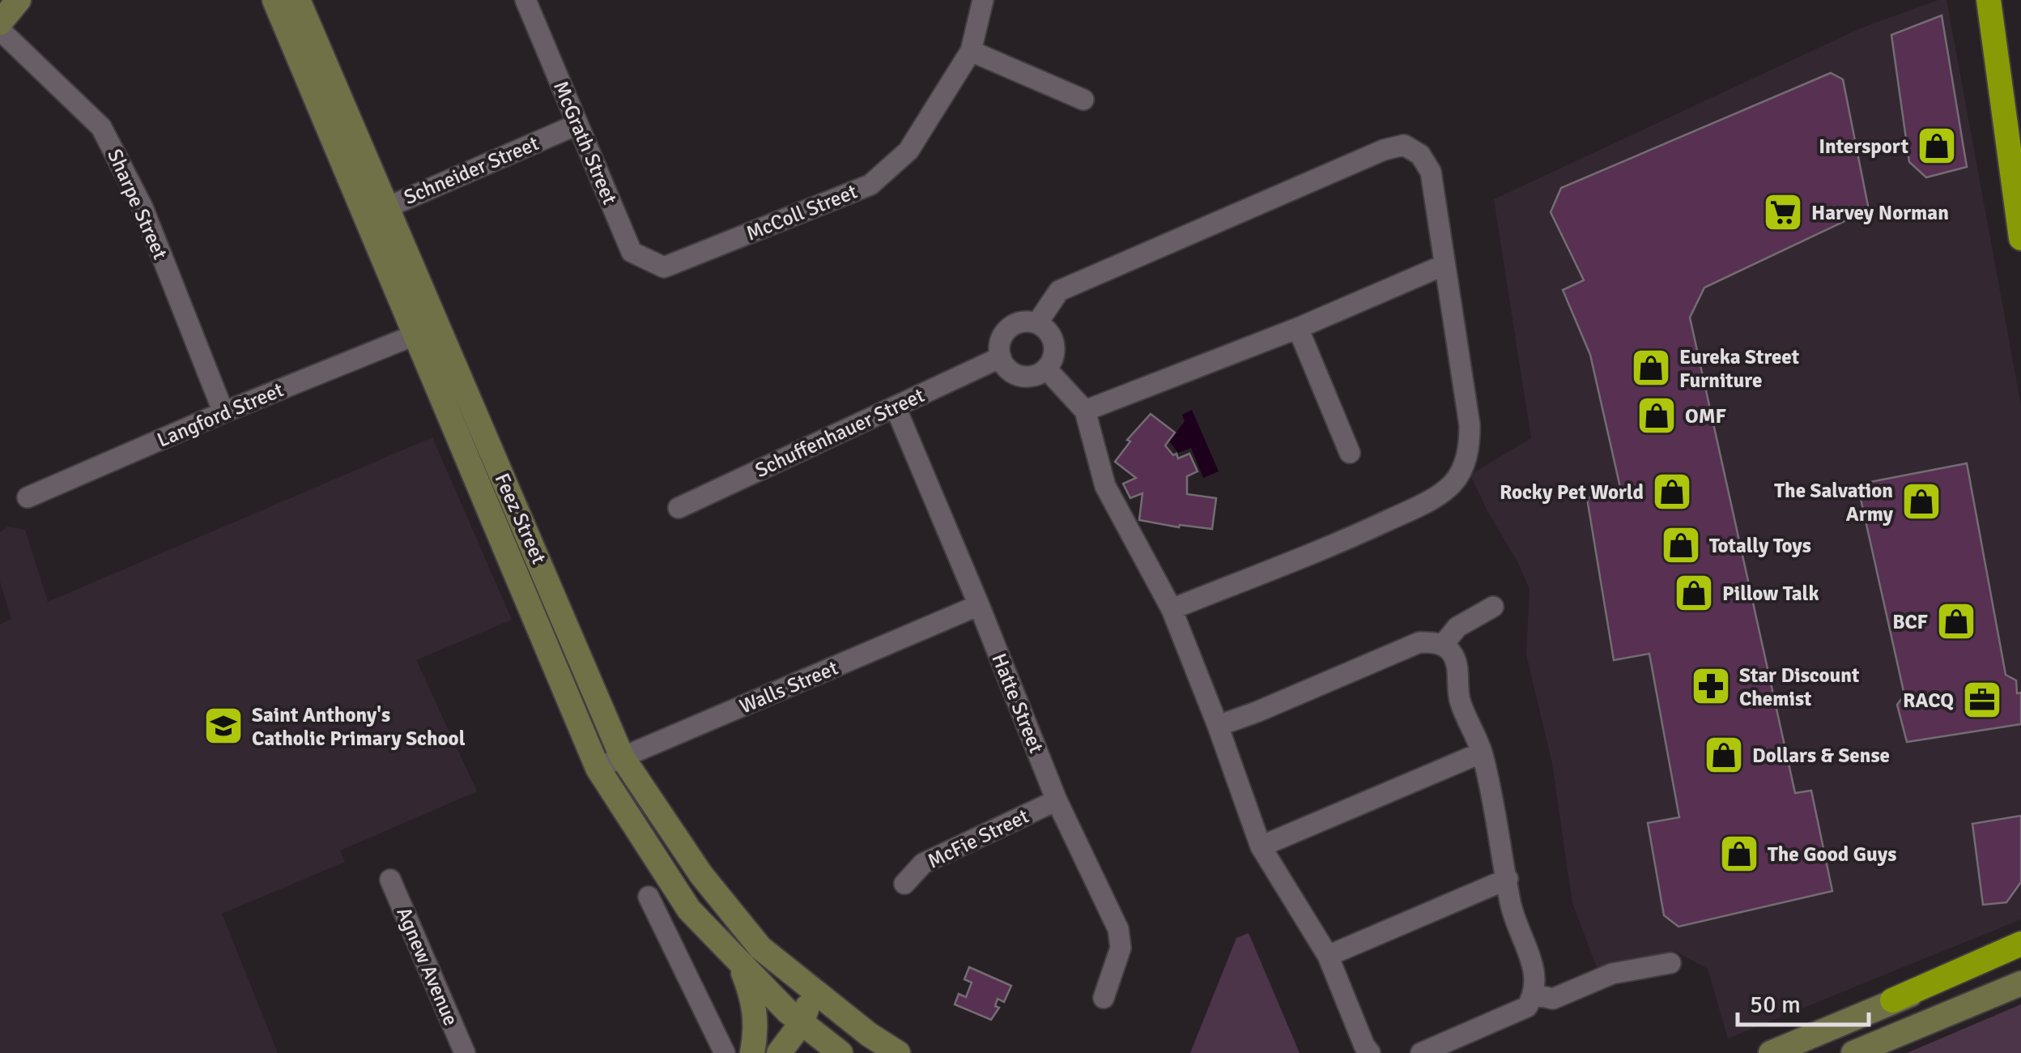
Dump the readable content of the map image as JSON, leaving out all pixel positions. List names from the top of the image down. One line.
{"streets":{"main road":["Feez Street"],"street":["McGrath Street","Schneider Street","Sharpe Street","McColl Street","Langford Street","Schuffenhauer Street","Walls Street","Hatte Street","McFie Street","Agnew Avenue"]},"crossings":[["McGrath Street","Schneider Street"],["McGrath Street","McColl Street"],["Schneider Street","Feez Street"],["Sharpe Street","Langford Street"],["Langford Street","Feez Street"],["Schuffenhauer Street","Hatte Street"],["Feez Street","Walls Street"],["Walls Street","Hatte Street"],["Hatte Street","McFie Street"]],"places":{"shop":["Intersport","Eureka Street Furniture","OMF","Rocky Pet World","The Salvation Army","Totally Toys","Pillow Talk","BCF","Dollars & Sense","The Good Guys"],"supermarket":["Harvey Norman"],"pharmacy":["Star Discount Chemist"],"office":["RACQ"],"school or university":["Saint Anthony's Catholic Primary School"]},"scale_bar":"50 m"}
